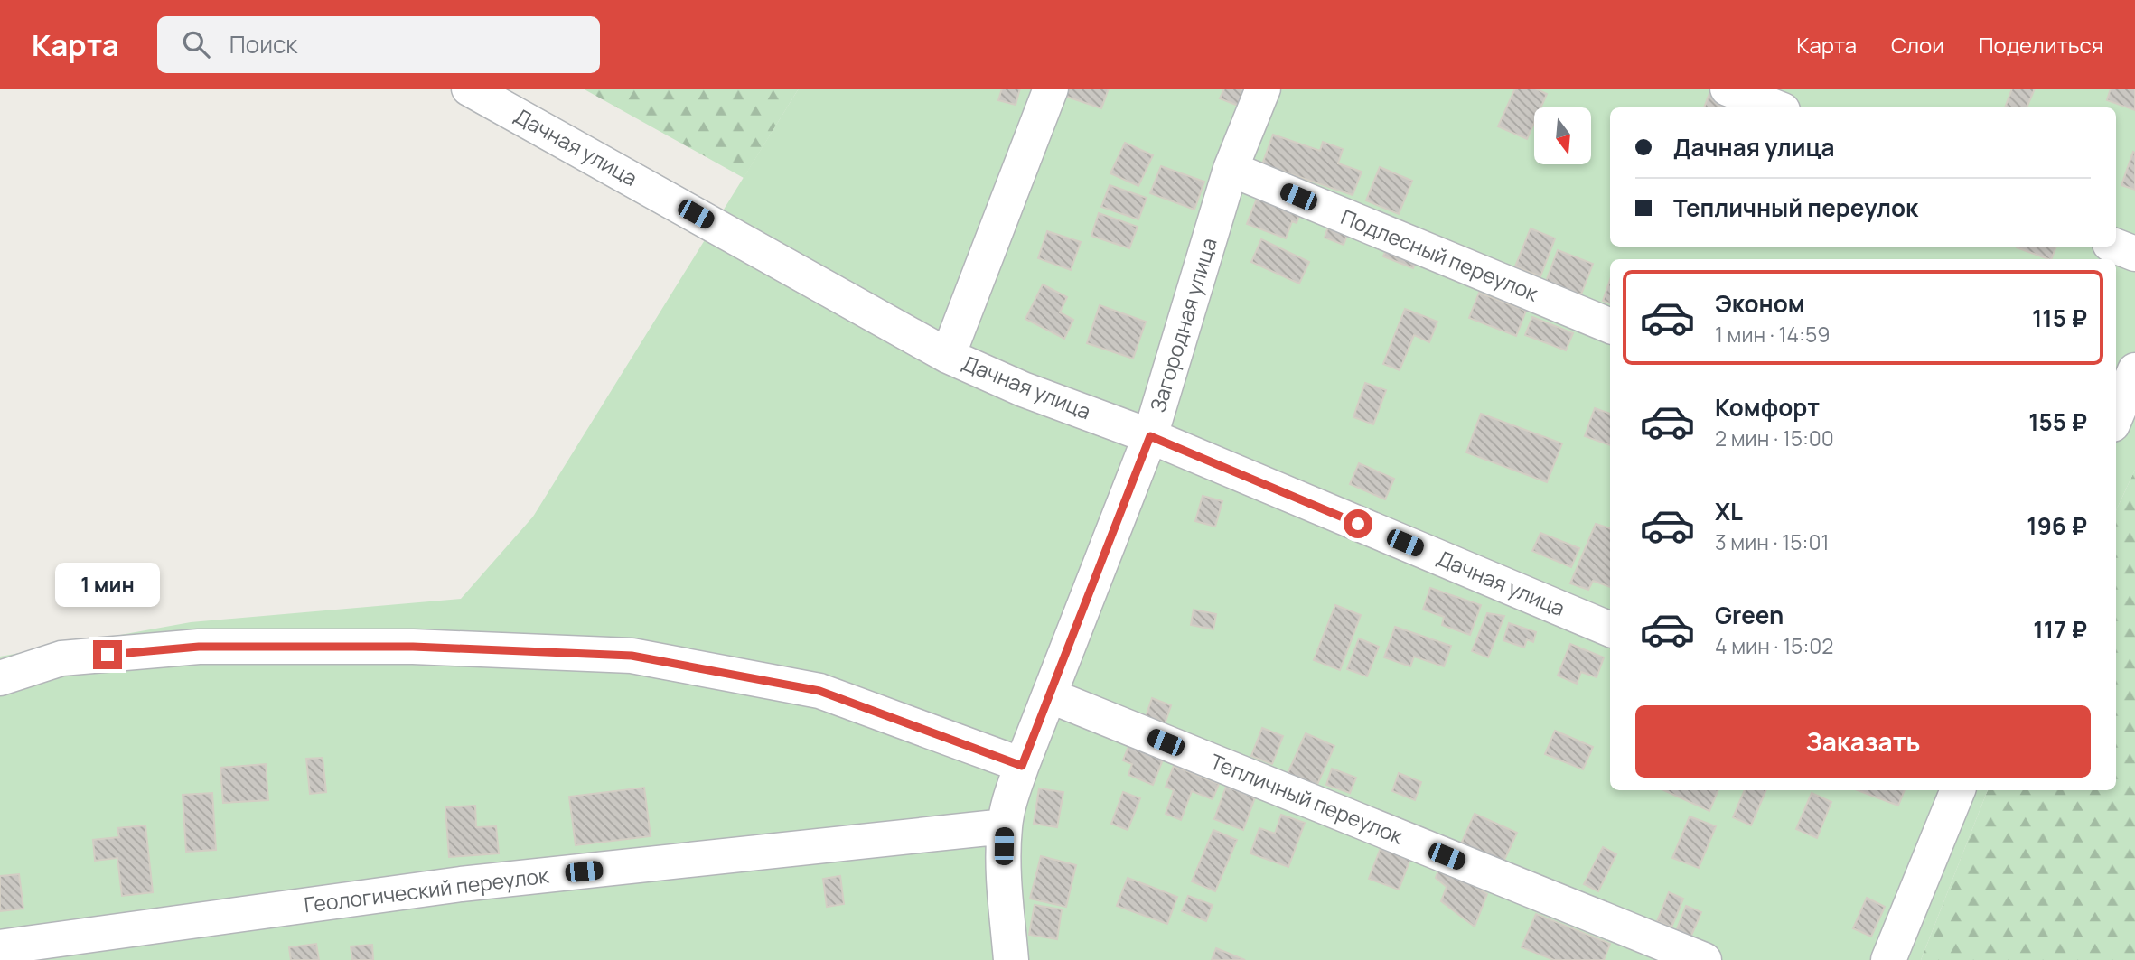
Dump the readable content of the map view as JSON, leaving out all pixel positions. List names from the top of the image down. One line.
{"streets":{"street":["Дачная улица","Подлесный переулок","Загородная улица","Тепличный переулок","Геологический переулок"]},"crossings":[["Дачная улица","Загородная улица"],["Подлесный переулок","Загородная улица"],["Загородная улица","Тепличный переулок"],["Загородная улица","Геологический переулок"]],"north":"bottom","page":{"header":"Карта","search":"Поиск","nav":["Карта","Слои","Поделиться"],"banner":["Дачная улица","Тепличный переулок"],"list":[{"name":"Эконом","note":"1 мин · 14:59","value":"115 ₽"},{"name":"Комфорт","note":"2 мин · 15:00","value":"155 ₽"},{"name":"XL","note":"3 мин · 15:01","value":"196 ₽"},{"name":"Green","note":"4 мин · 15:02","value":"117 ₽"}],"bubble":"1 мин","buttons":"Заказать"}}
